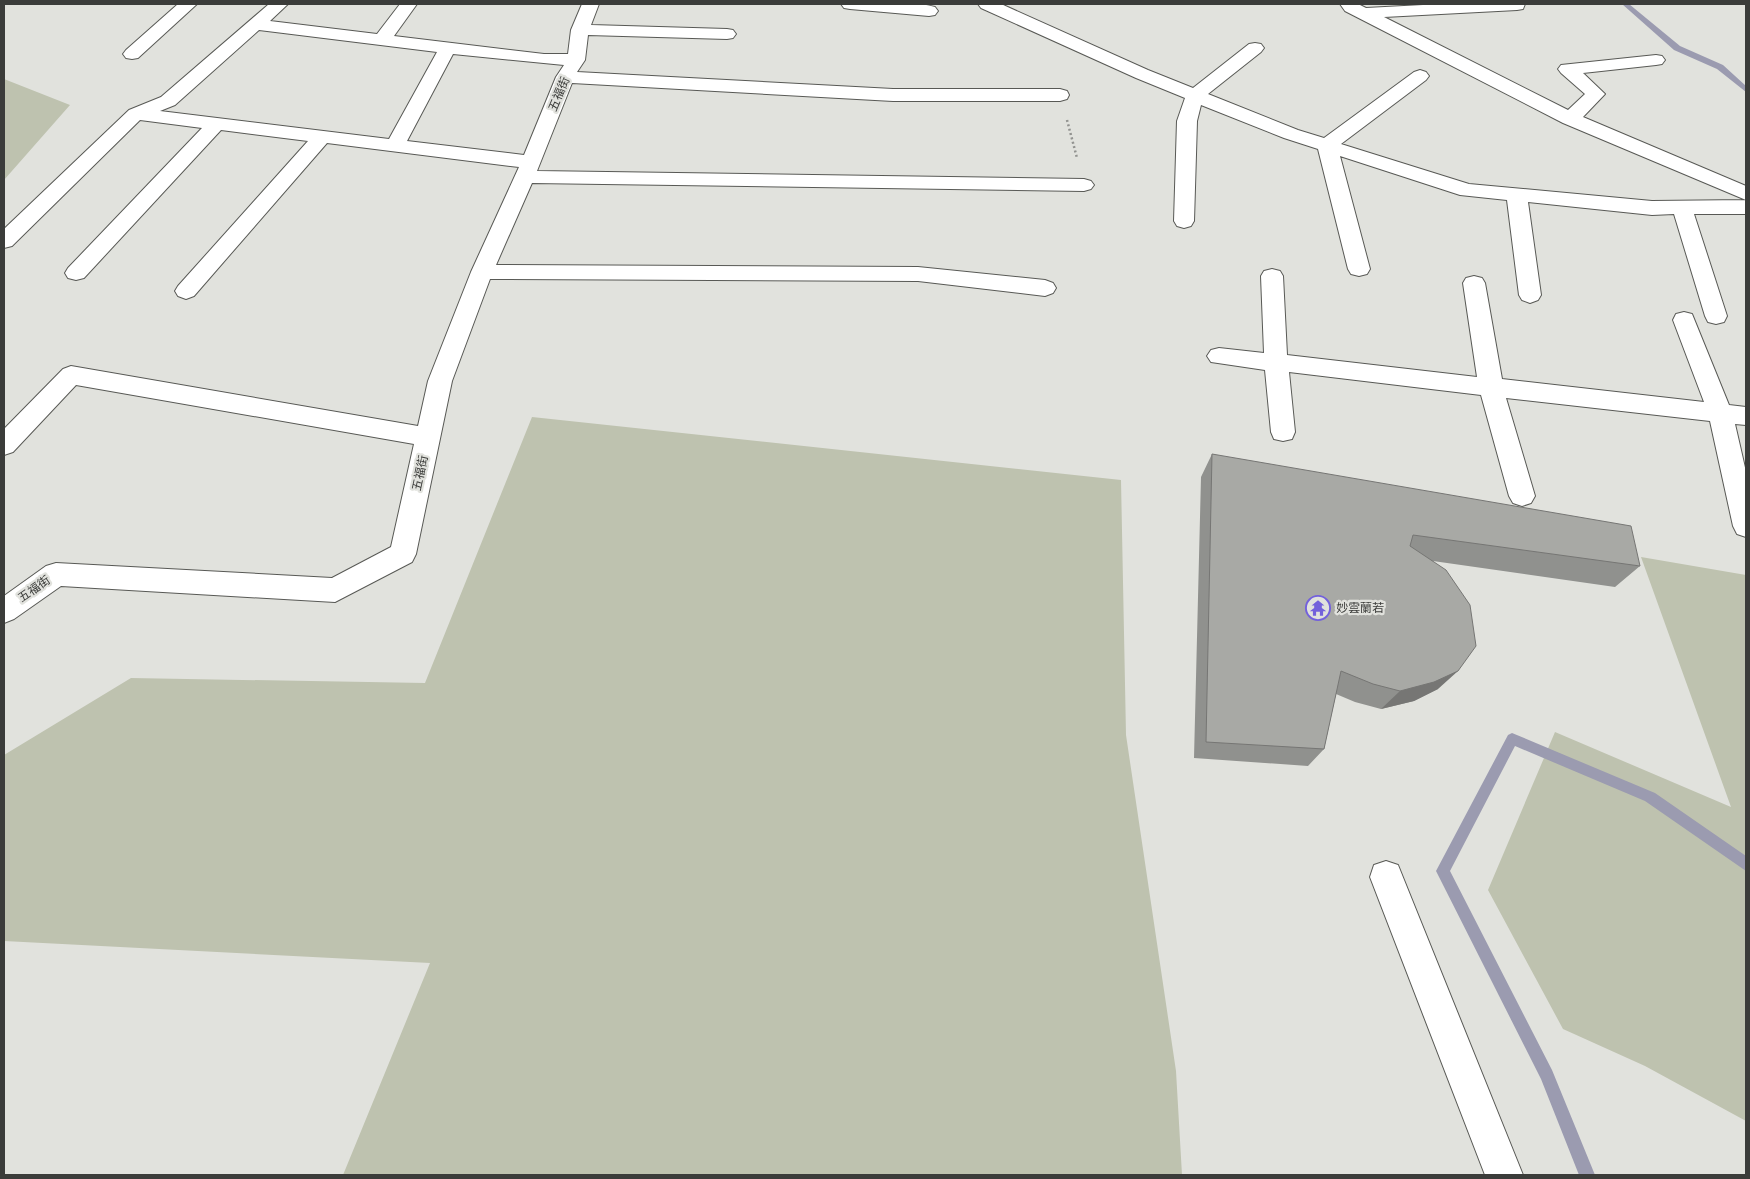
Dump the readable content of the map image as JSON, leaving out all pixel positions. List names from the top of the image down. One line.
{"streets":{"street":["五福街"]},"places":{"temple":["妙雲蘭若"]}}
